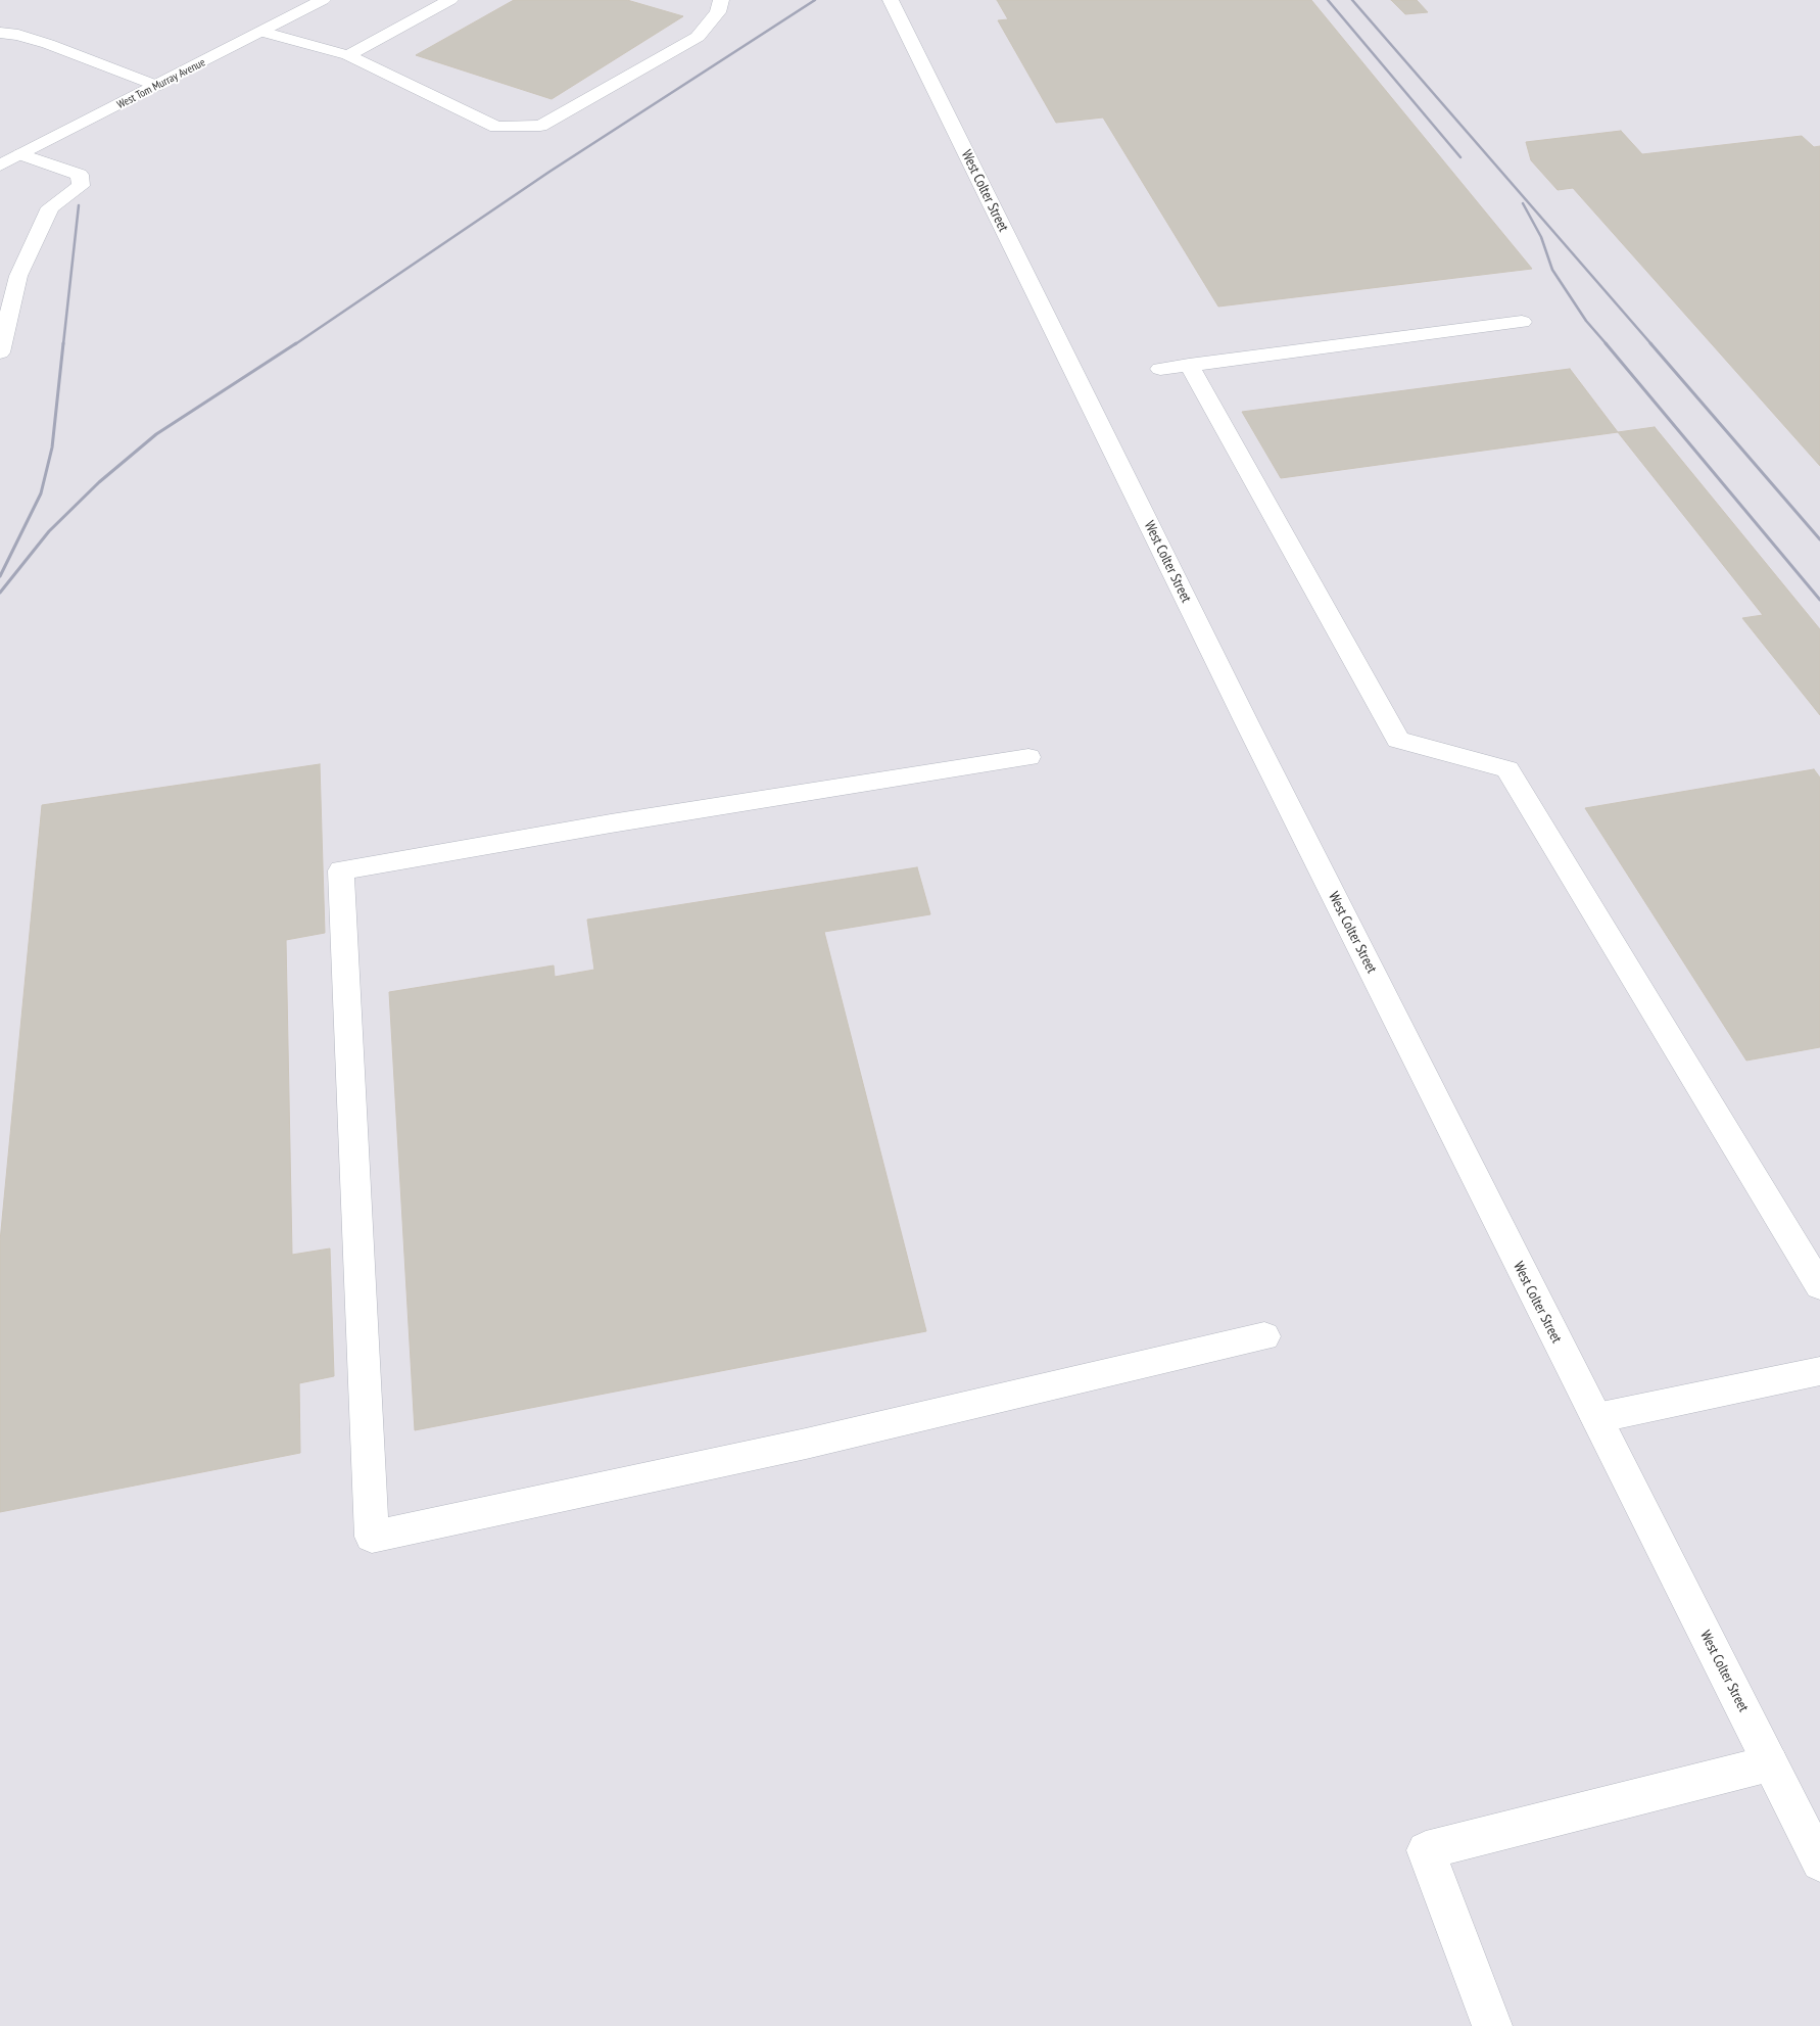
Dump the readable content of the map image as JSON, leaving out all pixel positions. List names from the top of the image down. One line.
{"streets":{"street":["West Tom Murray Avenue","West Colter Street"]}}
